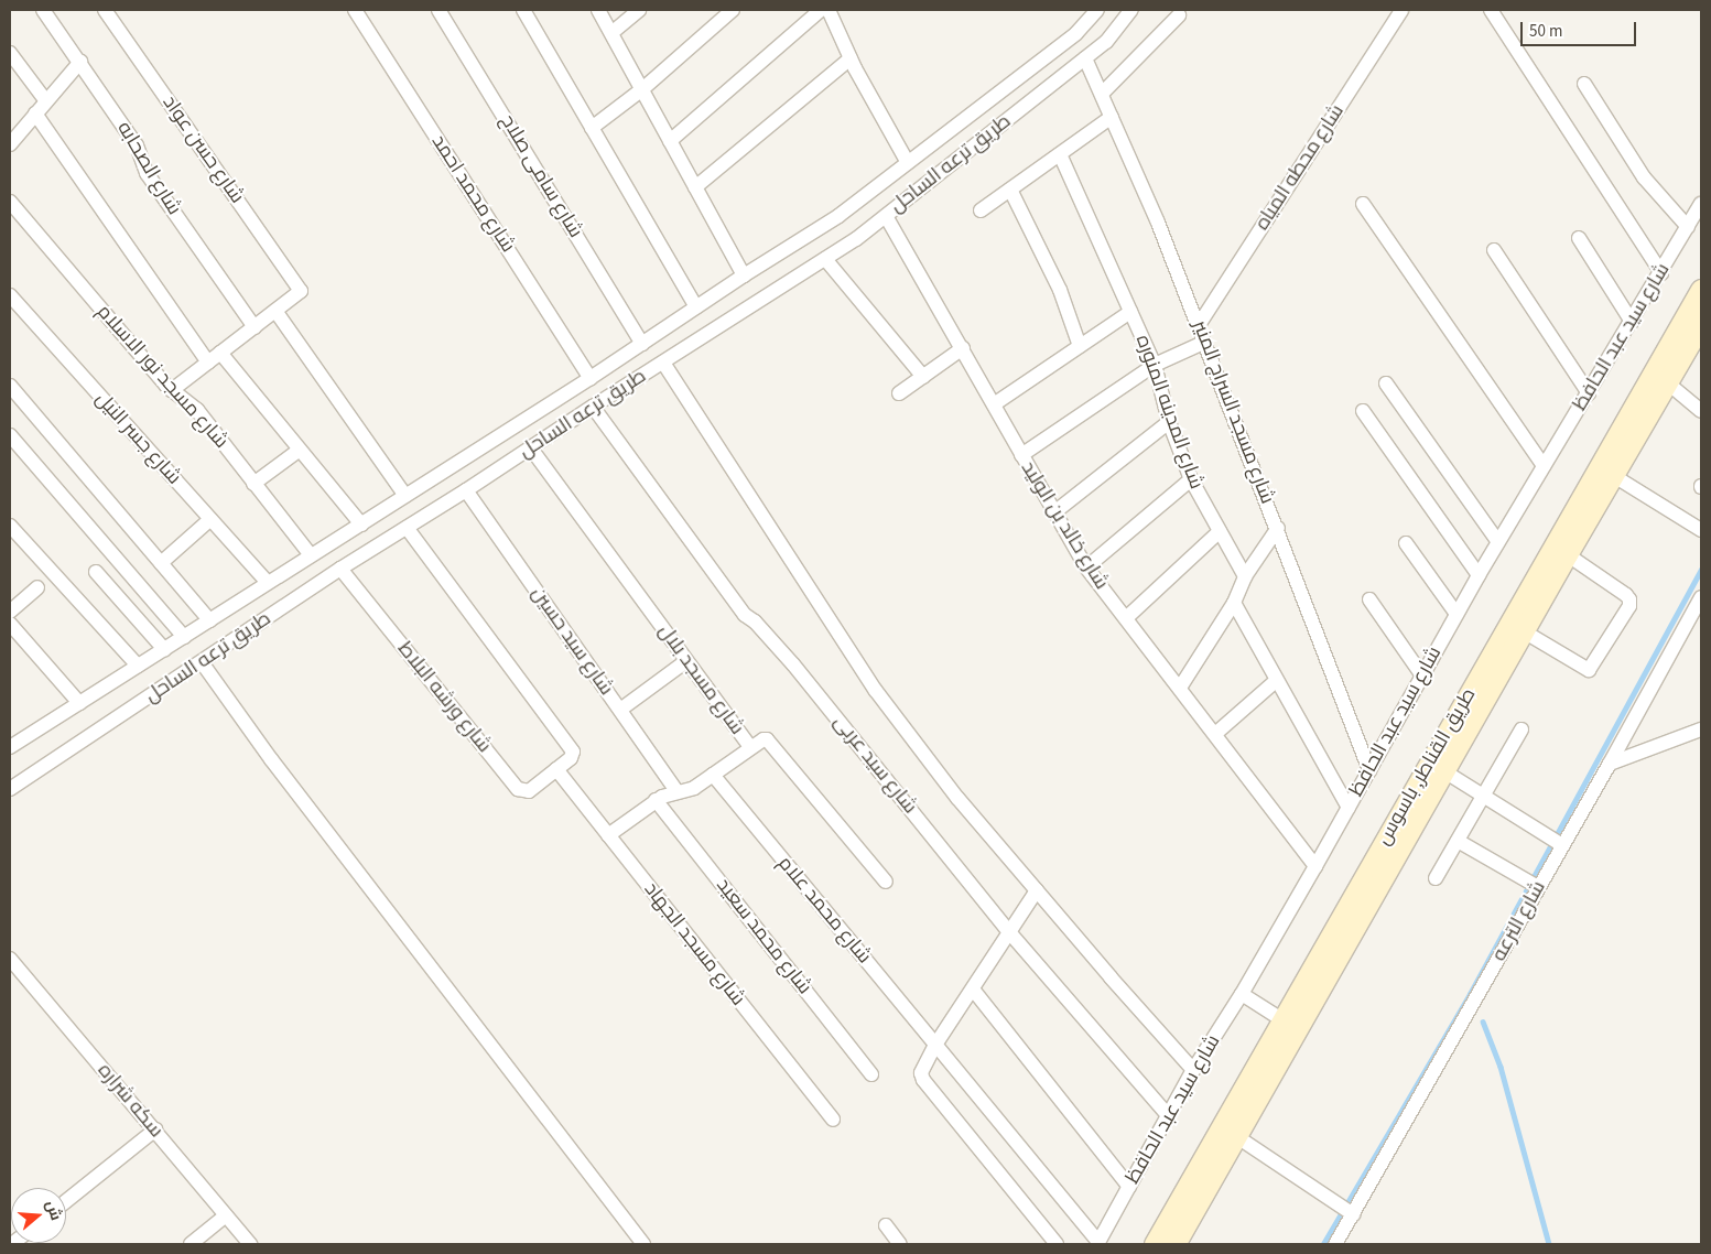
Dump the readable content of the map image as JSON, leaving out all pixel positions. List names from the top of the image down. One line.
{"streets":{"main road":["طريق القناطر, باسوس"],"street":["شارع حسن عواد","طريق ترعه الساحل","شارع محطه المياه","شارع الصحابه","شارع سامى صلاح","شارع محمد احمد","شارع سيد عبد الحافظ","شارع مسجد نور الاسلام","شارع المدينه المنوره","شارع مسجد السراج المنير","شارع جسر النيل","شارع خالد بن الوليد","شارع سيد حسين","شارع مسجد بلال","شارع ورشه البلاط","شارع سيد عربى","شارع محمد علام","شارع الترعه","شارع محمد سعيد","شارع مسجد الجهاد","سكه شراره"]},"crossings":[["طريق ترعه الساحل","شارع سامى صلاح"],["طريق ترعه الساحل","شارع محمد احمد"],["طريق ترعه الساحل","شارع مسجد نور الاسلام"],["طريق ترعه الساحل","شارع مسجد السراج المنير"],["طريق ترعه الساحل","شارع جسر النيل"],["طريق ترعه الساحل","شارع خالد بن الوليد"],["طريق ترعه الساحل","شارع سيد حسين"],["طريق ترعه الساحل","شارع مسجد بلال"],["طريق ترعه الساحل","شارع ورشه البلاط"],["طريق ترعه الساحل","شارع سيد عربى"],["شارع محطه المياه","شارع مسجد السراج المنير"],["شارع سيد عبد الحافظ","شارع مسجد السراج المنير"],["شارع سيد عبد الحافظ","شارع خالد بن الوليد"],["شارع سيد عبد الحافظ","شارع سيد عربى"],["شارع سيد عبد الحافظ","شارع محمد علام"],["شارع ورشه البلاط","شارع مسجد الجهاد"]],"scale_bar":"50 m","north":"right"}
